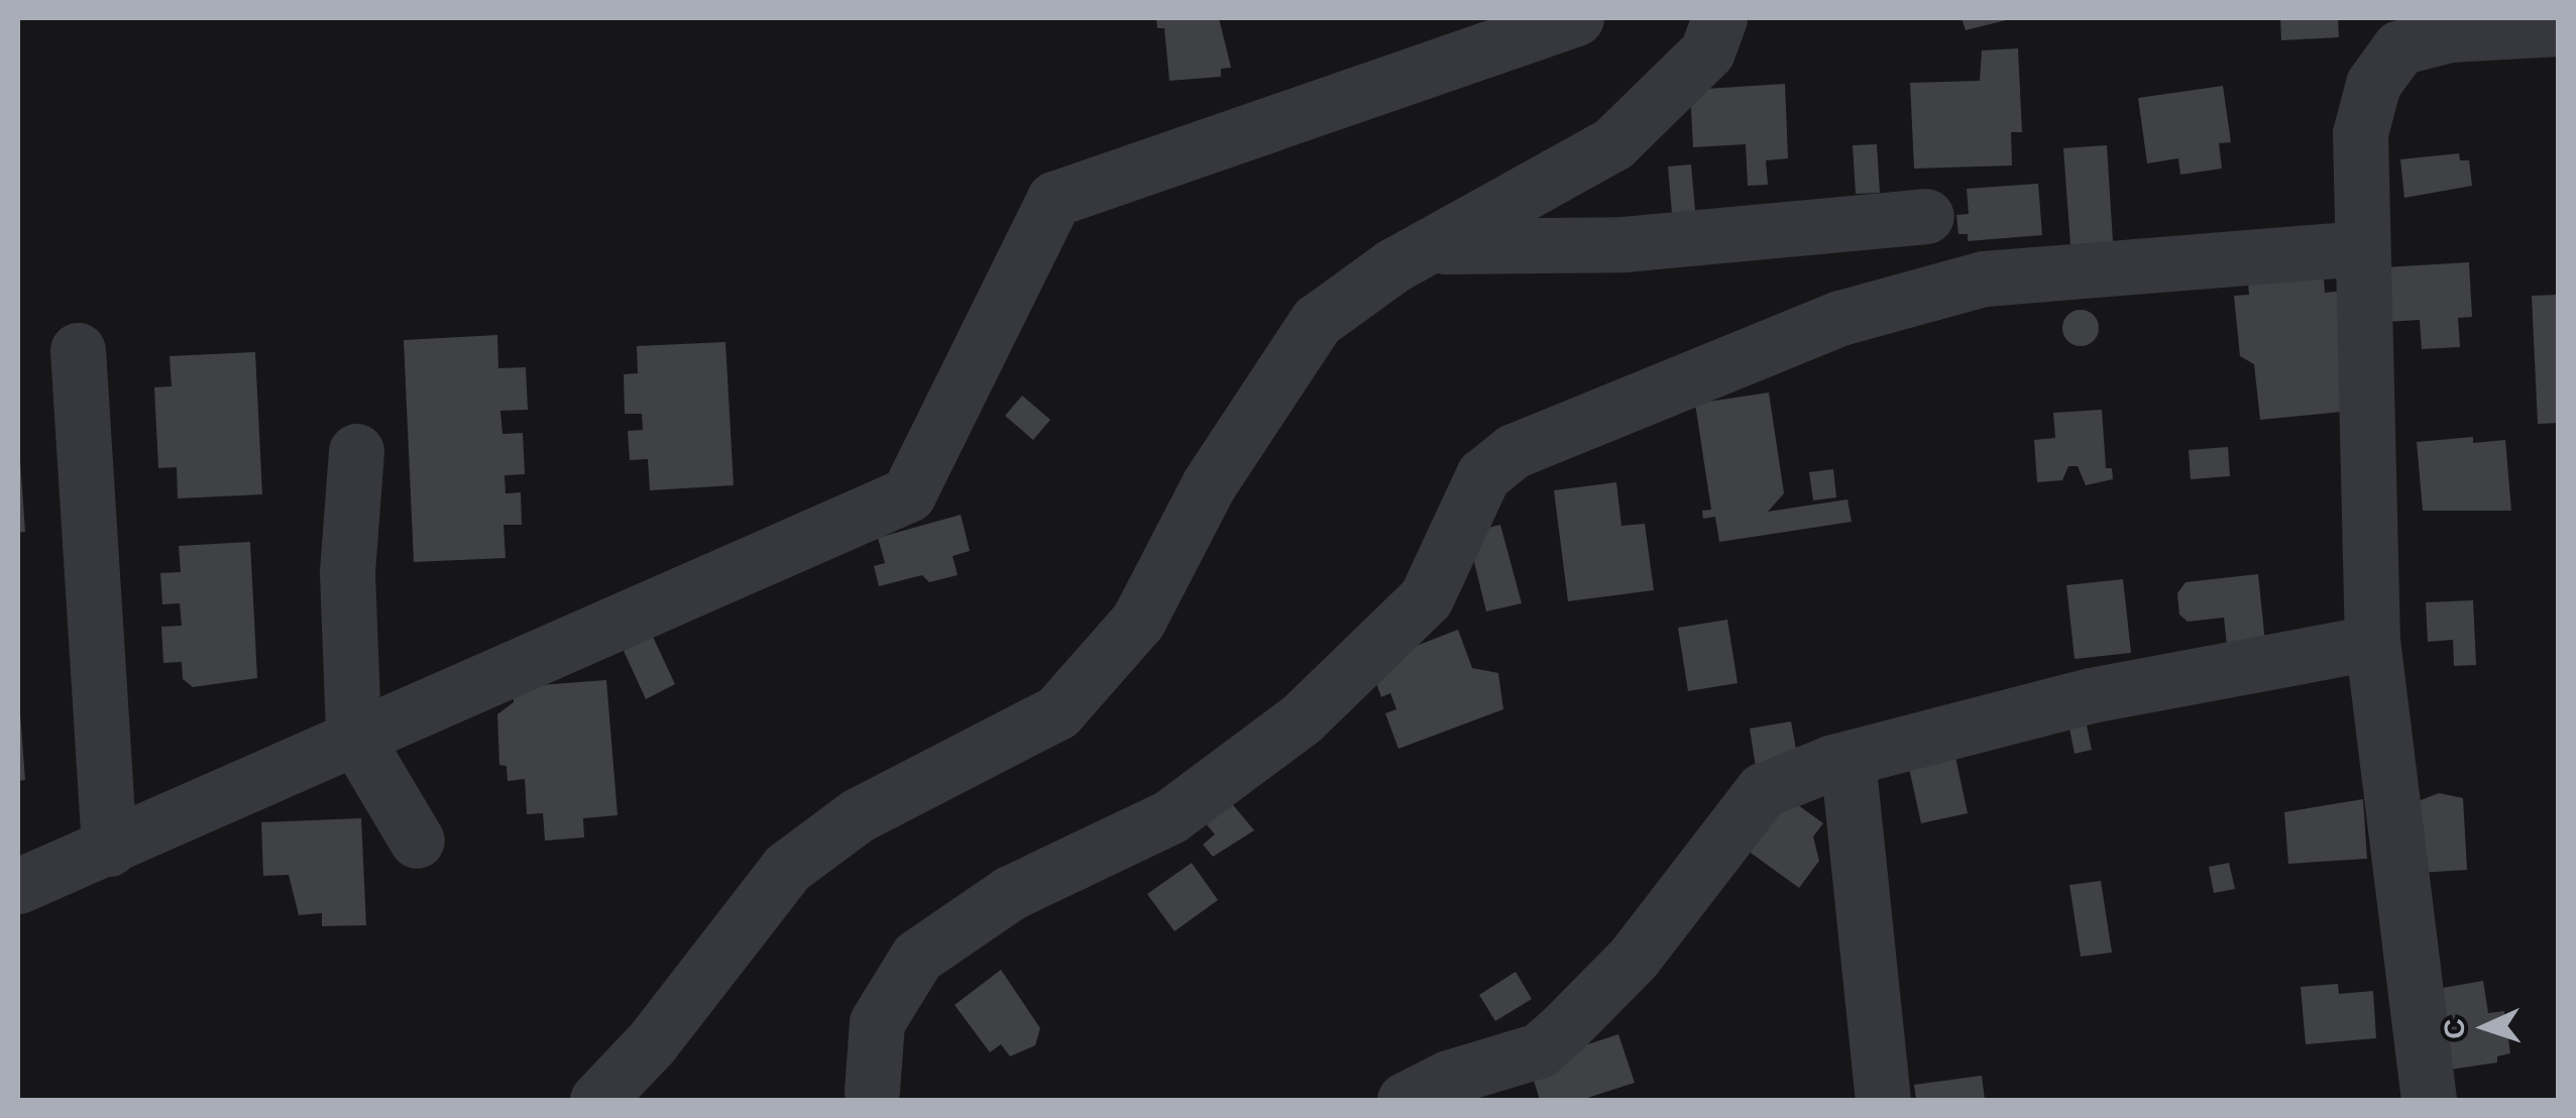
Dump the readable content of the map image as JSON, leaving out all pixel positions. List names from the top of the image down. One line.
{"north":"left"}
